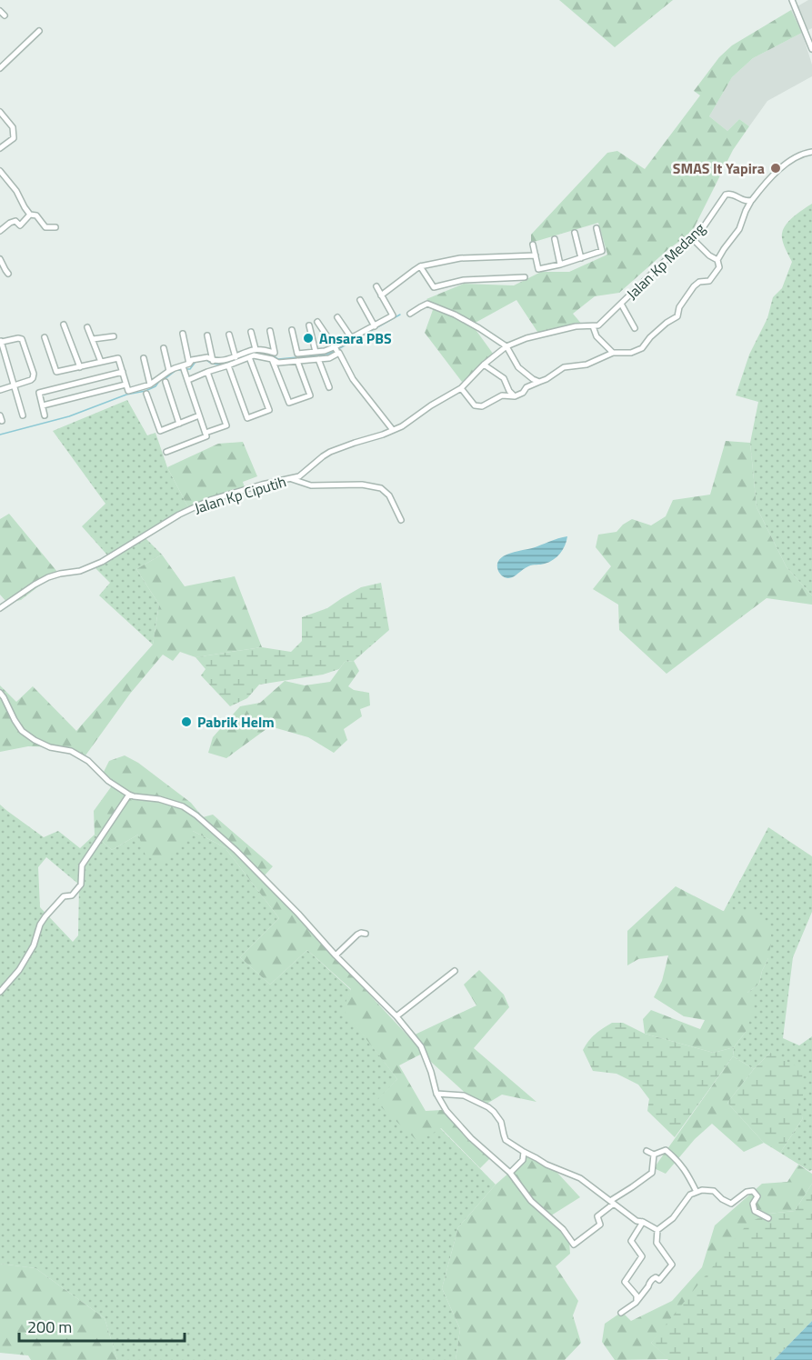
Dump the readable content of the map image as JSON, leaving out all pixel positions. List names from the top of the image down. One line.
{"streets":{"street":["Jalan Kp Medang","Jalan Kp Ciputih"]},"crossings":[["Jalan Kp Medang","Jalan Kp Ciputih"]],"places":["SMAS It Yapira","Ansara PBS","Pabrik Helm"],"scale_bar":"200 m"}
